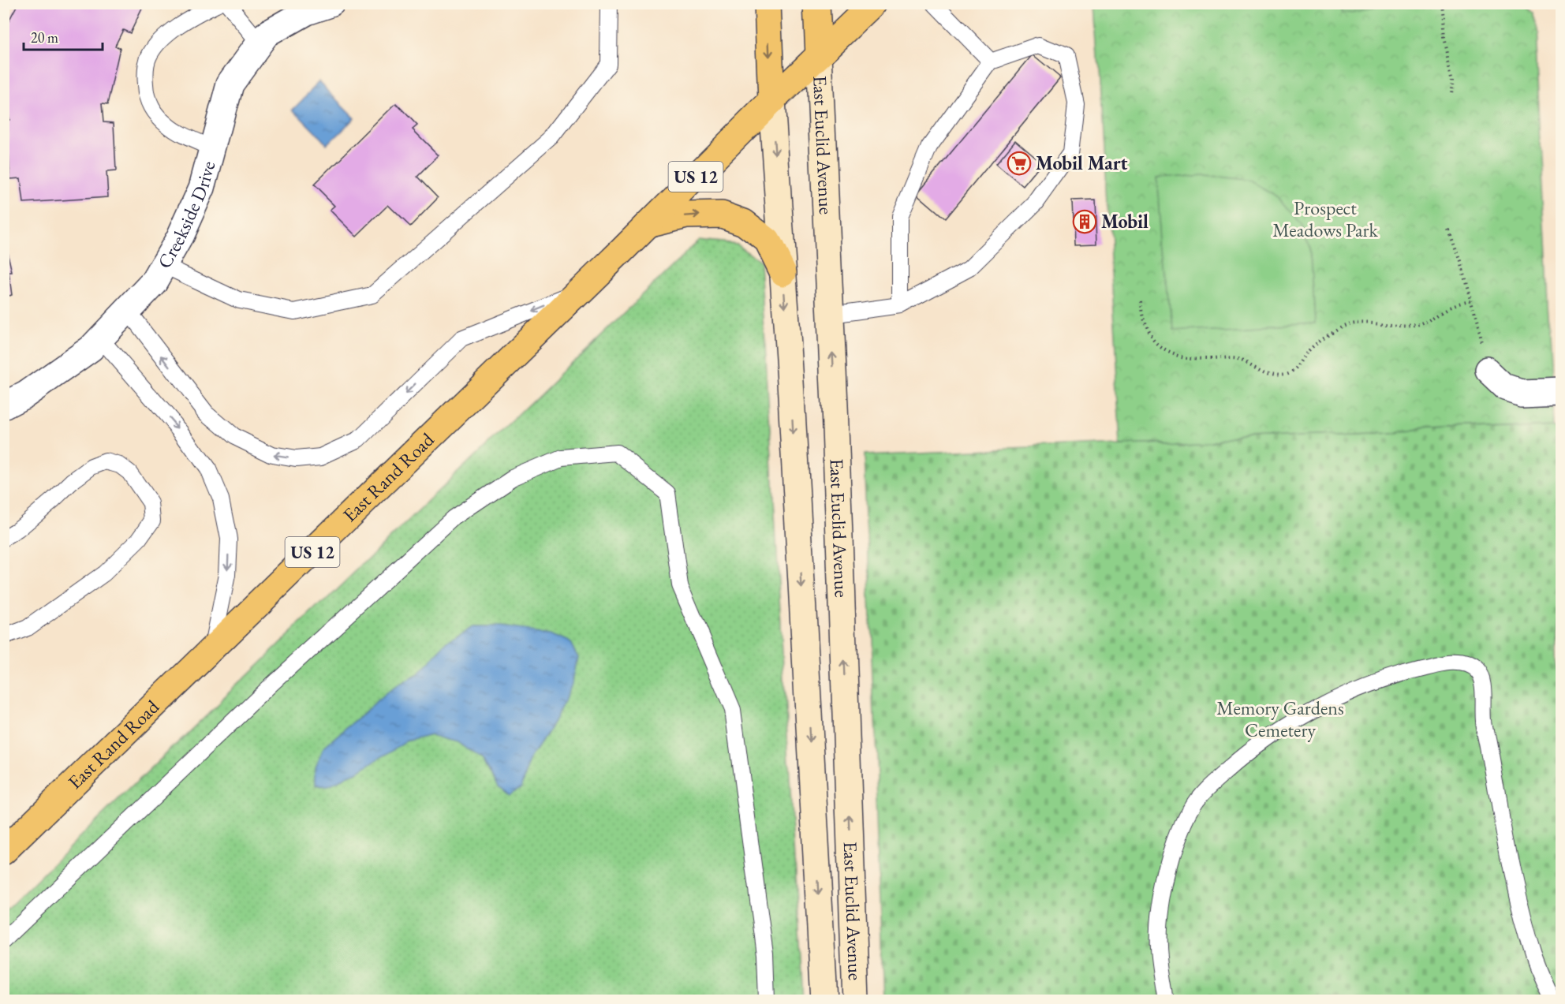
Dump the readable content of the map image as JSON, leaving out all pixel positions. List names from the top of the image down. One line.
{"streets":{"main road":["East Euclid Avenue","US 12","East Rand Road"],"street":["Creekside Drive"]},"crossings":[["East Euclid Avenue","US 12"],["East Euclid Avenue","East Rand Road"],["US 12","East Rand Road"]],"parks":["Prospect Meadows Park","Memory Gardens Cemetery"],"places":{"supermarket":["Mobil Mart"],"building":["Mobil"]},"scale_bar":"20 m"}
